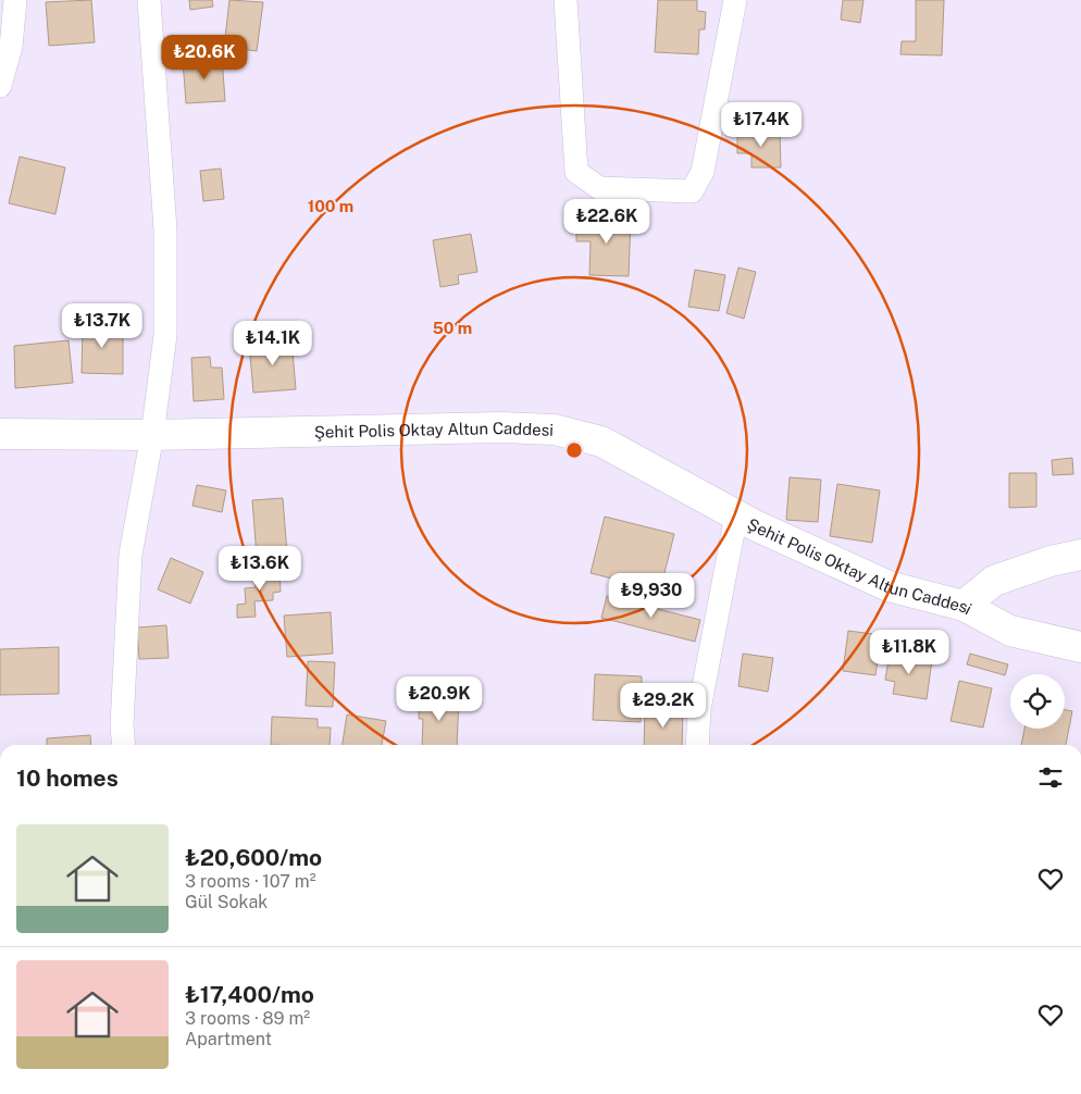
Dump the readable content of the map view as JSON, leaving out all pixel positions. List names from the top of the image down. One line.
{"streets":{"street":["Şehit Polis Oktay Altun Caddesi"]},"page":{"price":["₺20.6K","₺17.4K","₺22.6K","₺13.7K","₺14.1K","₺13.6K","₺9,930","₺11.8K","₺20.9K","₺29.2K"],"heading":"10 homes","list":[{"name":"₺20,600/mo","note":"3 rooms · 107 m² · Gül Sokak"},{"name":"₺17,400/mo","note":"3 rooms · 89 m² · Apartment"}]},"rings":["100 m","50 m"]}
